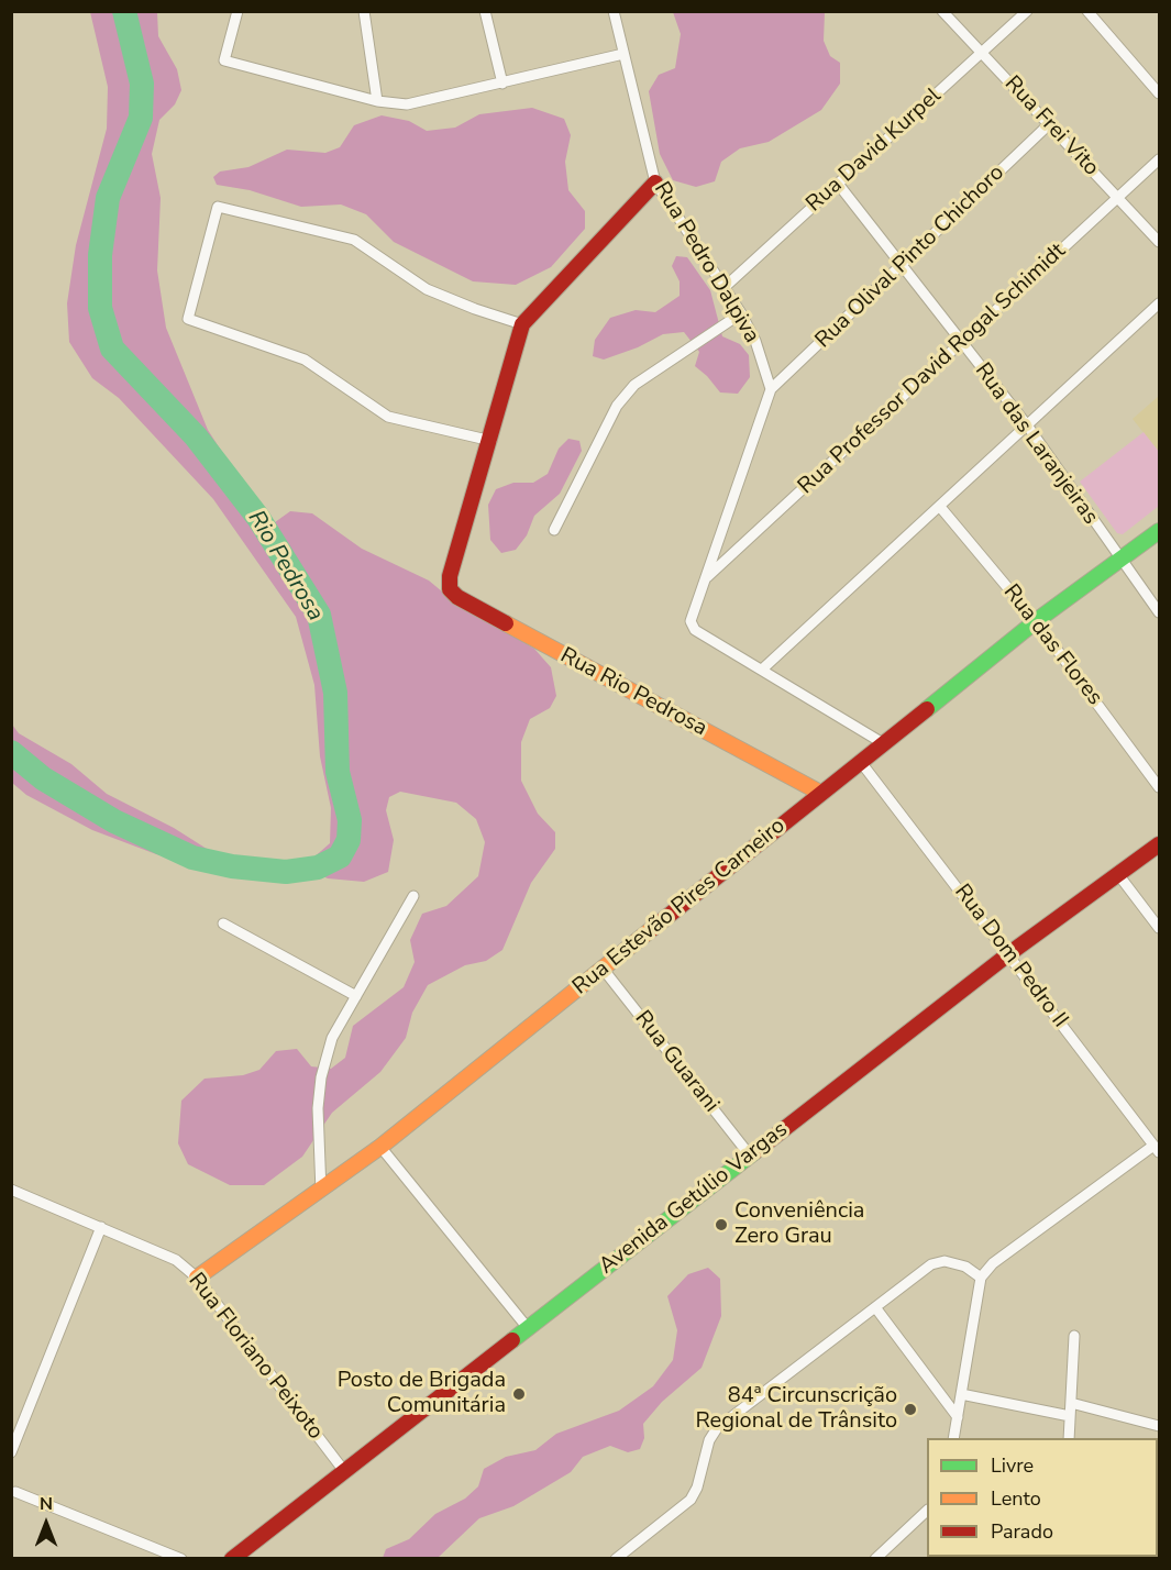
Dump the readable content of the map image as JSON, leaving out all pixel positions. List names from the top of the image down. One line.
{"streets":{"street":["Rua Frei Vito","Rua David Kurpel","Rua Olival Pinto Chichoro","Rua Pedro Dalpiva","Rua Professor David Rogal Schimidt","Rua das Laranjeiras","Rua das Flores","Rua Rio Pedrosa","Rua Estevão Pires Carneiro","Rua Dom Pedro II","Rua Guarani","Avenida Getúlio Vargas","Rua Floriano Peixoto"]},"crossings":[["Rua Frei Vito","Rua David Kurpel"],["Rua Frei Vito","Rua Olival Pinto Chichoro"],["Rua Frei Vito","Rua Professor David Rogal Schimidt"],["Rua David Kurpel","Rua Pedro Dalpiva"],["Rua David Kurpel","Rua das Laranjeiras"],["Rua Olival Pinto Chichoro","Rua Pedro Dalpiva"],["Rua Olival Pinto Chichoro","Rua das Laranjeiras"],["Rua Professor David Rogal Schimidt","Rua das Laranjeiras"],["Rua das Laranjeiras","Rua Estevão Pires Carneiro"],["Rua das Flores","Rua Estevão Pires Carneiro"],["Rua Rio Pedrosa","Rua Estevão Pires Carneiro"],["Rua Estevão Pires Carneiro","Rua Dom Pedro II"],["Rua Estevão Pires Carneiro","Rua Guarani"],["Rua Estevão Pires Carneiro","Rua Floriano Peixoto"],["Rua Dom Pedro II","Avenida Getúlio Vargas"],["Rua Guarani","Avenida Getúlio Vargas"],["Avenida Getúlio Vargas","Rua Floriano Peixoto"]],"water":["Rio Pedrosa"],"places":["Conveniência Zero Grau","Posto de Brigada Comunitária","84ª Circunscrição Regional de Trânsito"],"legend":["Livre","Lento","Parado"],"north":"top"}
